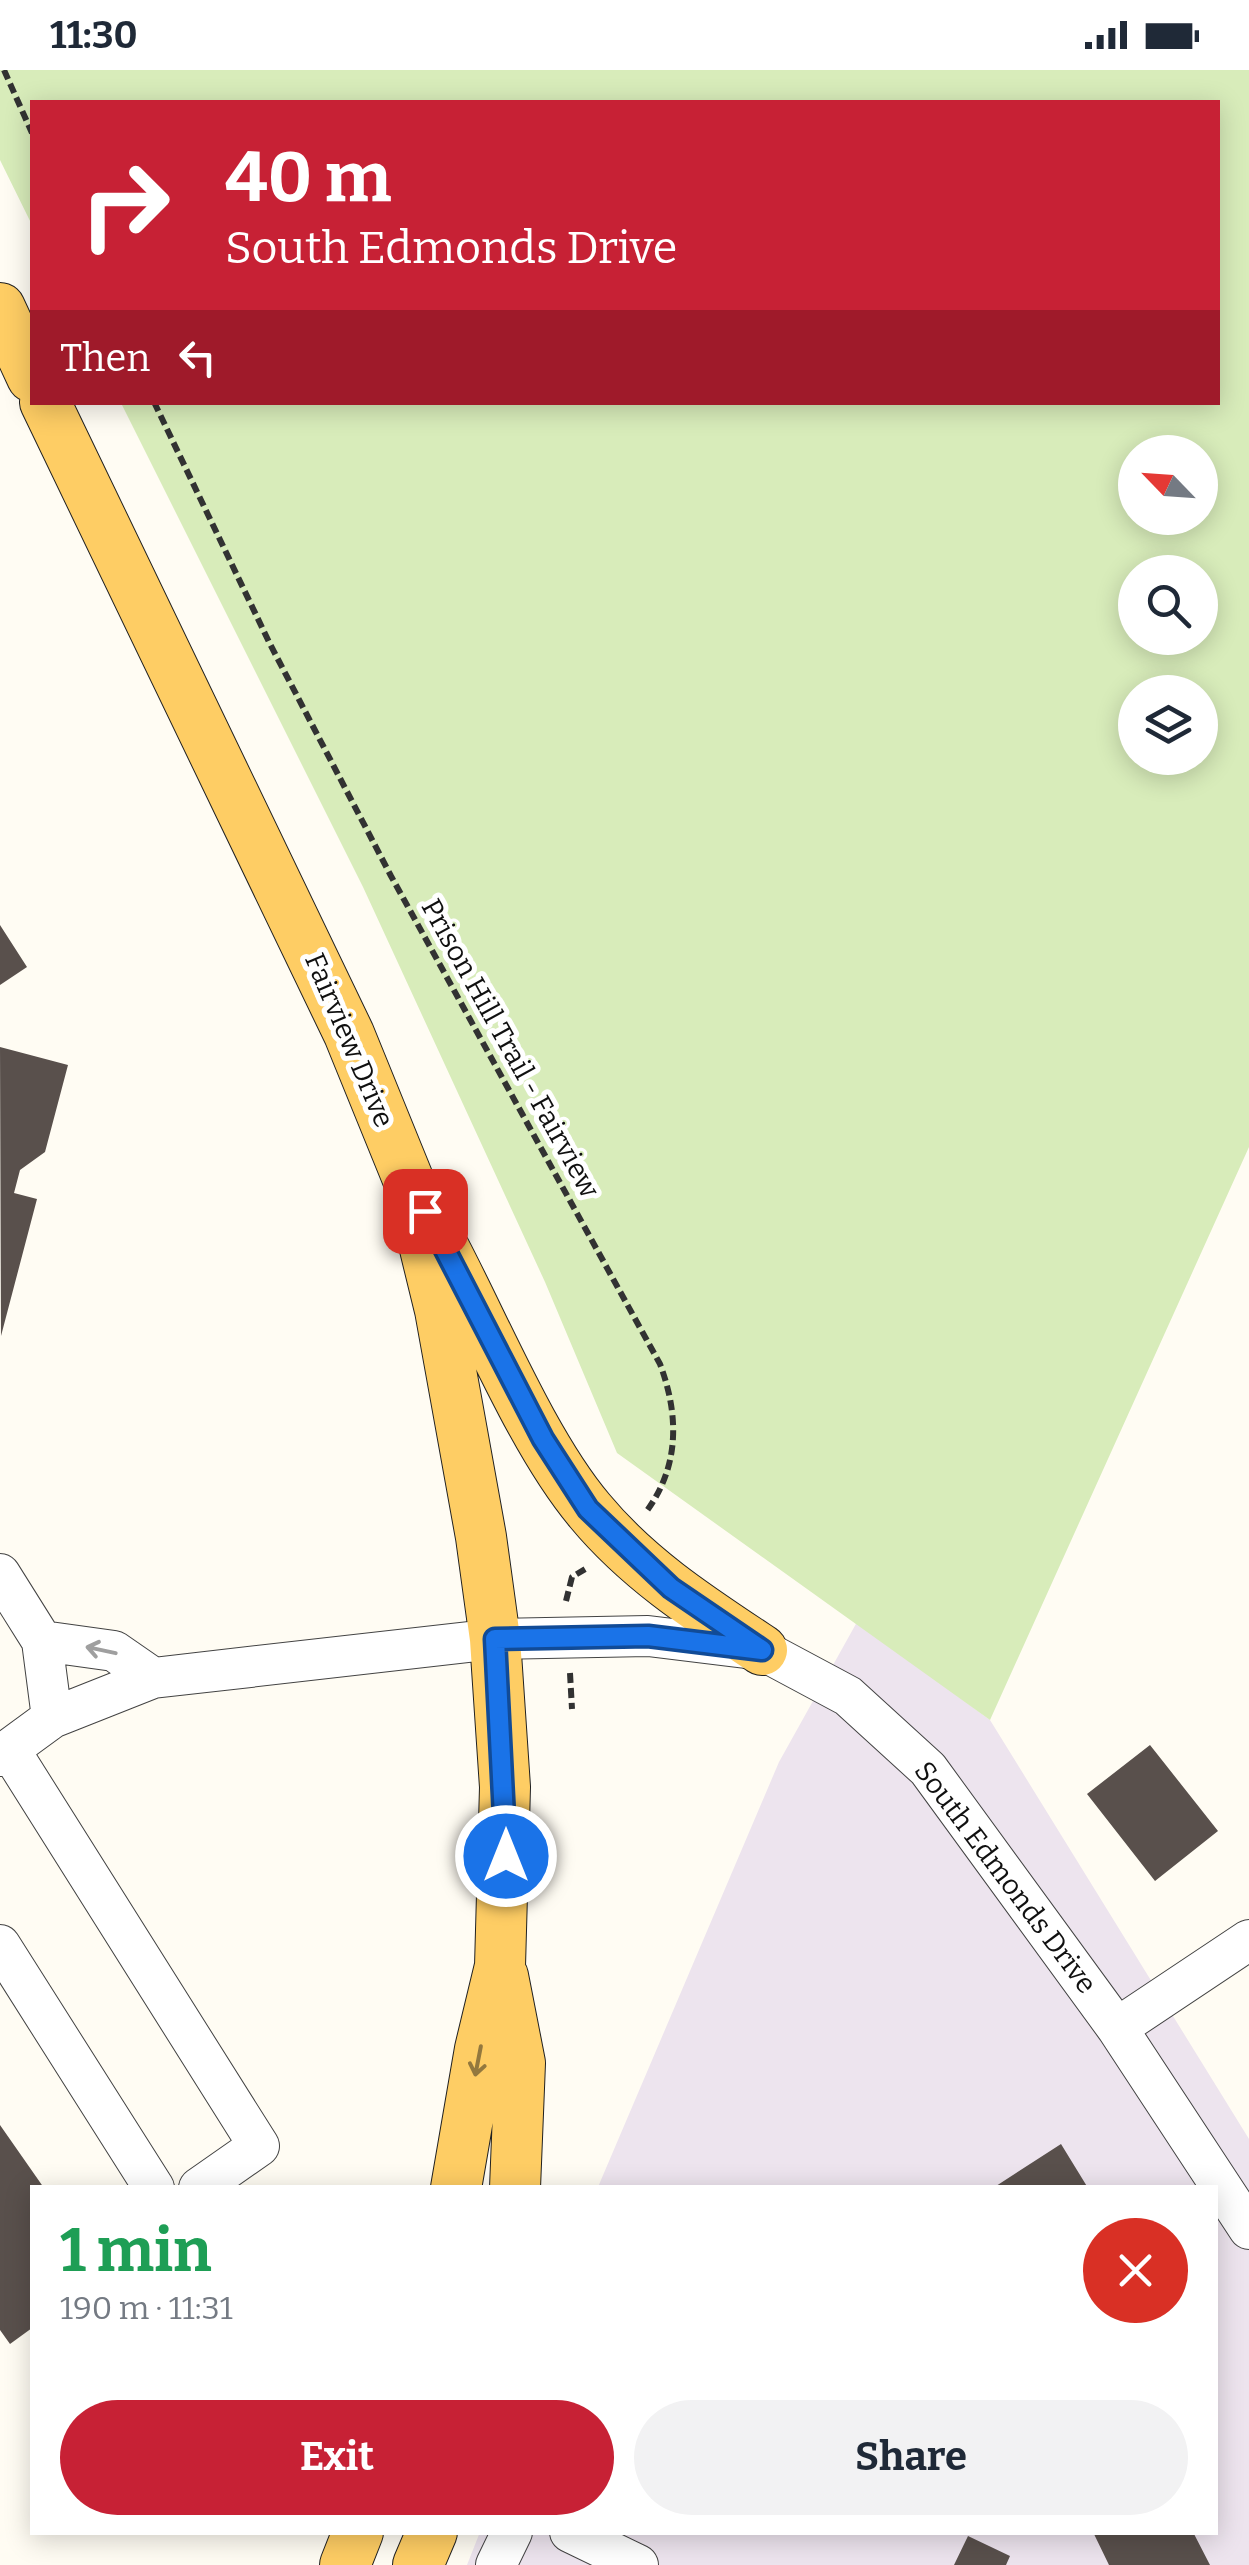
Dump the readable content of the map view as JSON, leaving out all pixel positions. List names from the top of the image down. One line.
{"streets":{"main road":["Fairview Drive"],"street":["South Edmonds Drive"],"path":["Prison Hill Trail - Fairview"]},"crossings":[["Fairview Drive","South Edmonds Drive"],["Prison Hill Trail - Fairview","South Edmonds Drive"]],"north":"top left","page":{"status":"11:30","turn":["40 m","South Edmonds Drive"],"then":"Then","heading":["1 min","190 m · 11:31"],"buttons":["Exit","Share"]}}
